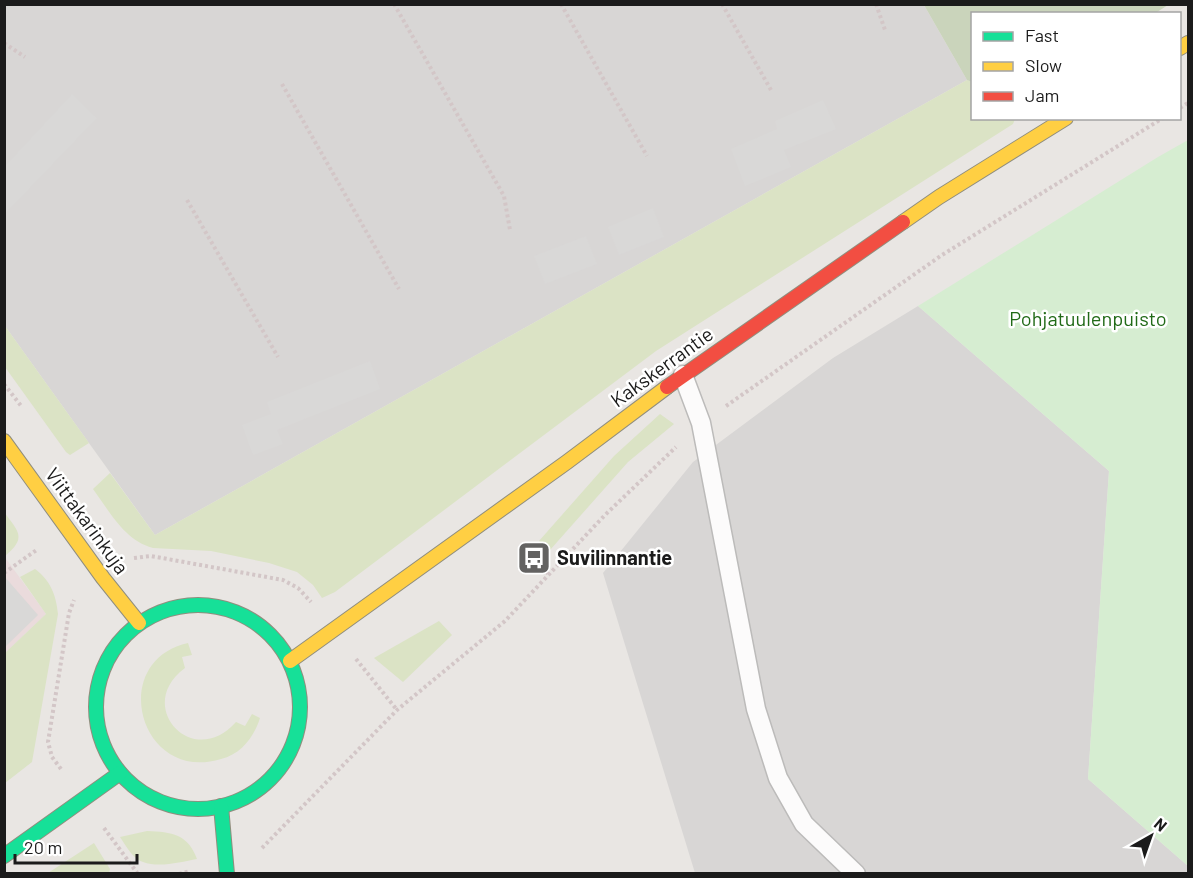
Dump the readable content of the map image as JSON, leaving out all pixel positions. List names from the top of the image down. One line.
{"streets":{"street":["Kakskerrantie","Viittakarinkuja"]},"crossings":[["Kakskerrantie","Viittakarinkuja"]],"parks":["Pohjatuulenpuisto"],"places":{"bus stop":["Suvilinnantie"]},"legend":["Fast","Slow","Jam"],"scale_bar":"20 m","north":"top right"}
